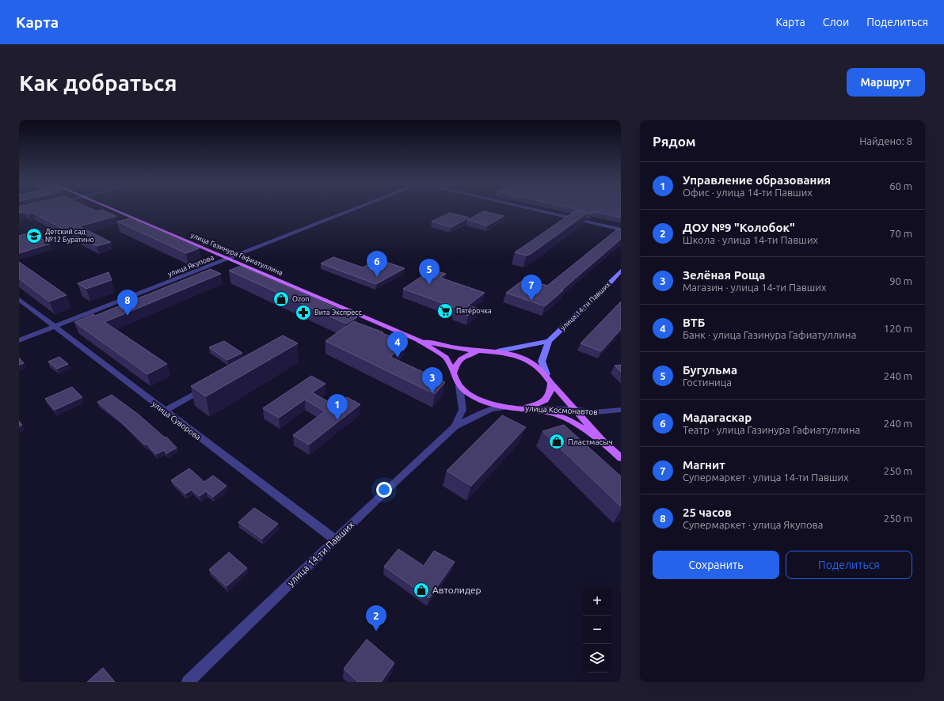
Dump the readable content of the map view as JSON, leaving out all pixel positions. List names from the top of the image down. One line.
{"streets":{"main road":["улица Газинура Гафиатуллина"],"street":["улица Якупова","улица 14-ти Павших","улица Космонавтов","улица Суворова"]},"crossings":[["улица Газинура Гафиатуллина","улица Якупова"],["улица Якупова","улица Суворова"],["улица 14-ти Павших","улица Суворова"]],"places":{"school or university":["Детский сад №12 Буратино"],"shop":["Ozon","Пластмасыч","Автолидер"],"supermarket":["Пятёрочка"],"pharmacy":["Вита Экспресс"]},"page":{"header":"Карта","nav":["Карта","Слои","Поделиться"],"buttons":["Маршрут",["Сохранить","Поделиться"]],"title":"Как добраться","heading":["Рядом","Найдено: 8"],"list":[{"mark":"1","name":"Управление образования","note":"Офис · улица 14-ти Павших","value":"60 m"},{"mark":"2","name":"ДОУ №9 \"Колобок\"","note":"Школа · улица 14-ти Павших","value":"70 m"},{"mark":"3","name":"Зелёная Роща","note":"Магазин · улица 14-ти Павших","value":"90 m"},{"mark":"4","name":"ВТБ","note":"Банк · улица Газинура Гафиатуллина","value":"120 m"},{"mark":"5","name":"Бугульма","note":"Гостиница","value":"240 m"},{"mark":"6","name":"Мадагаскар","note":"Театр · улица Газинура Гафиатуллина","value":"240 m"},{"mark":"7","name":"Магнит","note":"Супермаркет · улица 14-ти Павших","value":"250 m"},{"mark":"8","name":"25 часов","note":"Супермаркет · улица Якупова","value":"250 m"}],"pins":["6","5","7","8","4","3","1","2"],"map_buttons":["+","−"]}}
